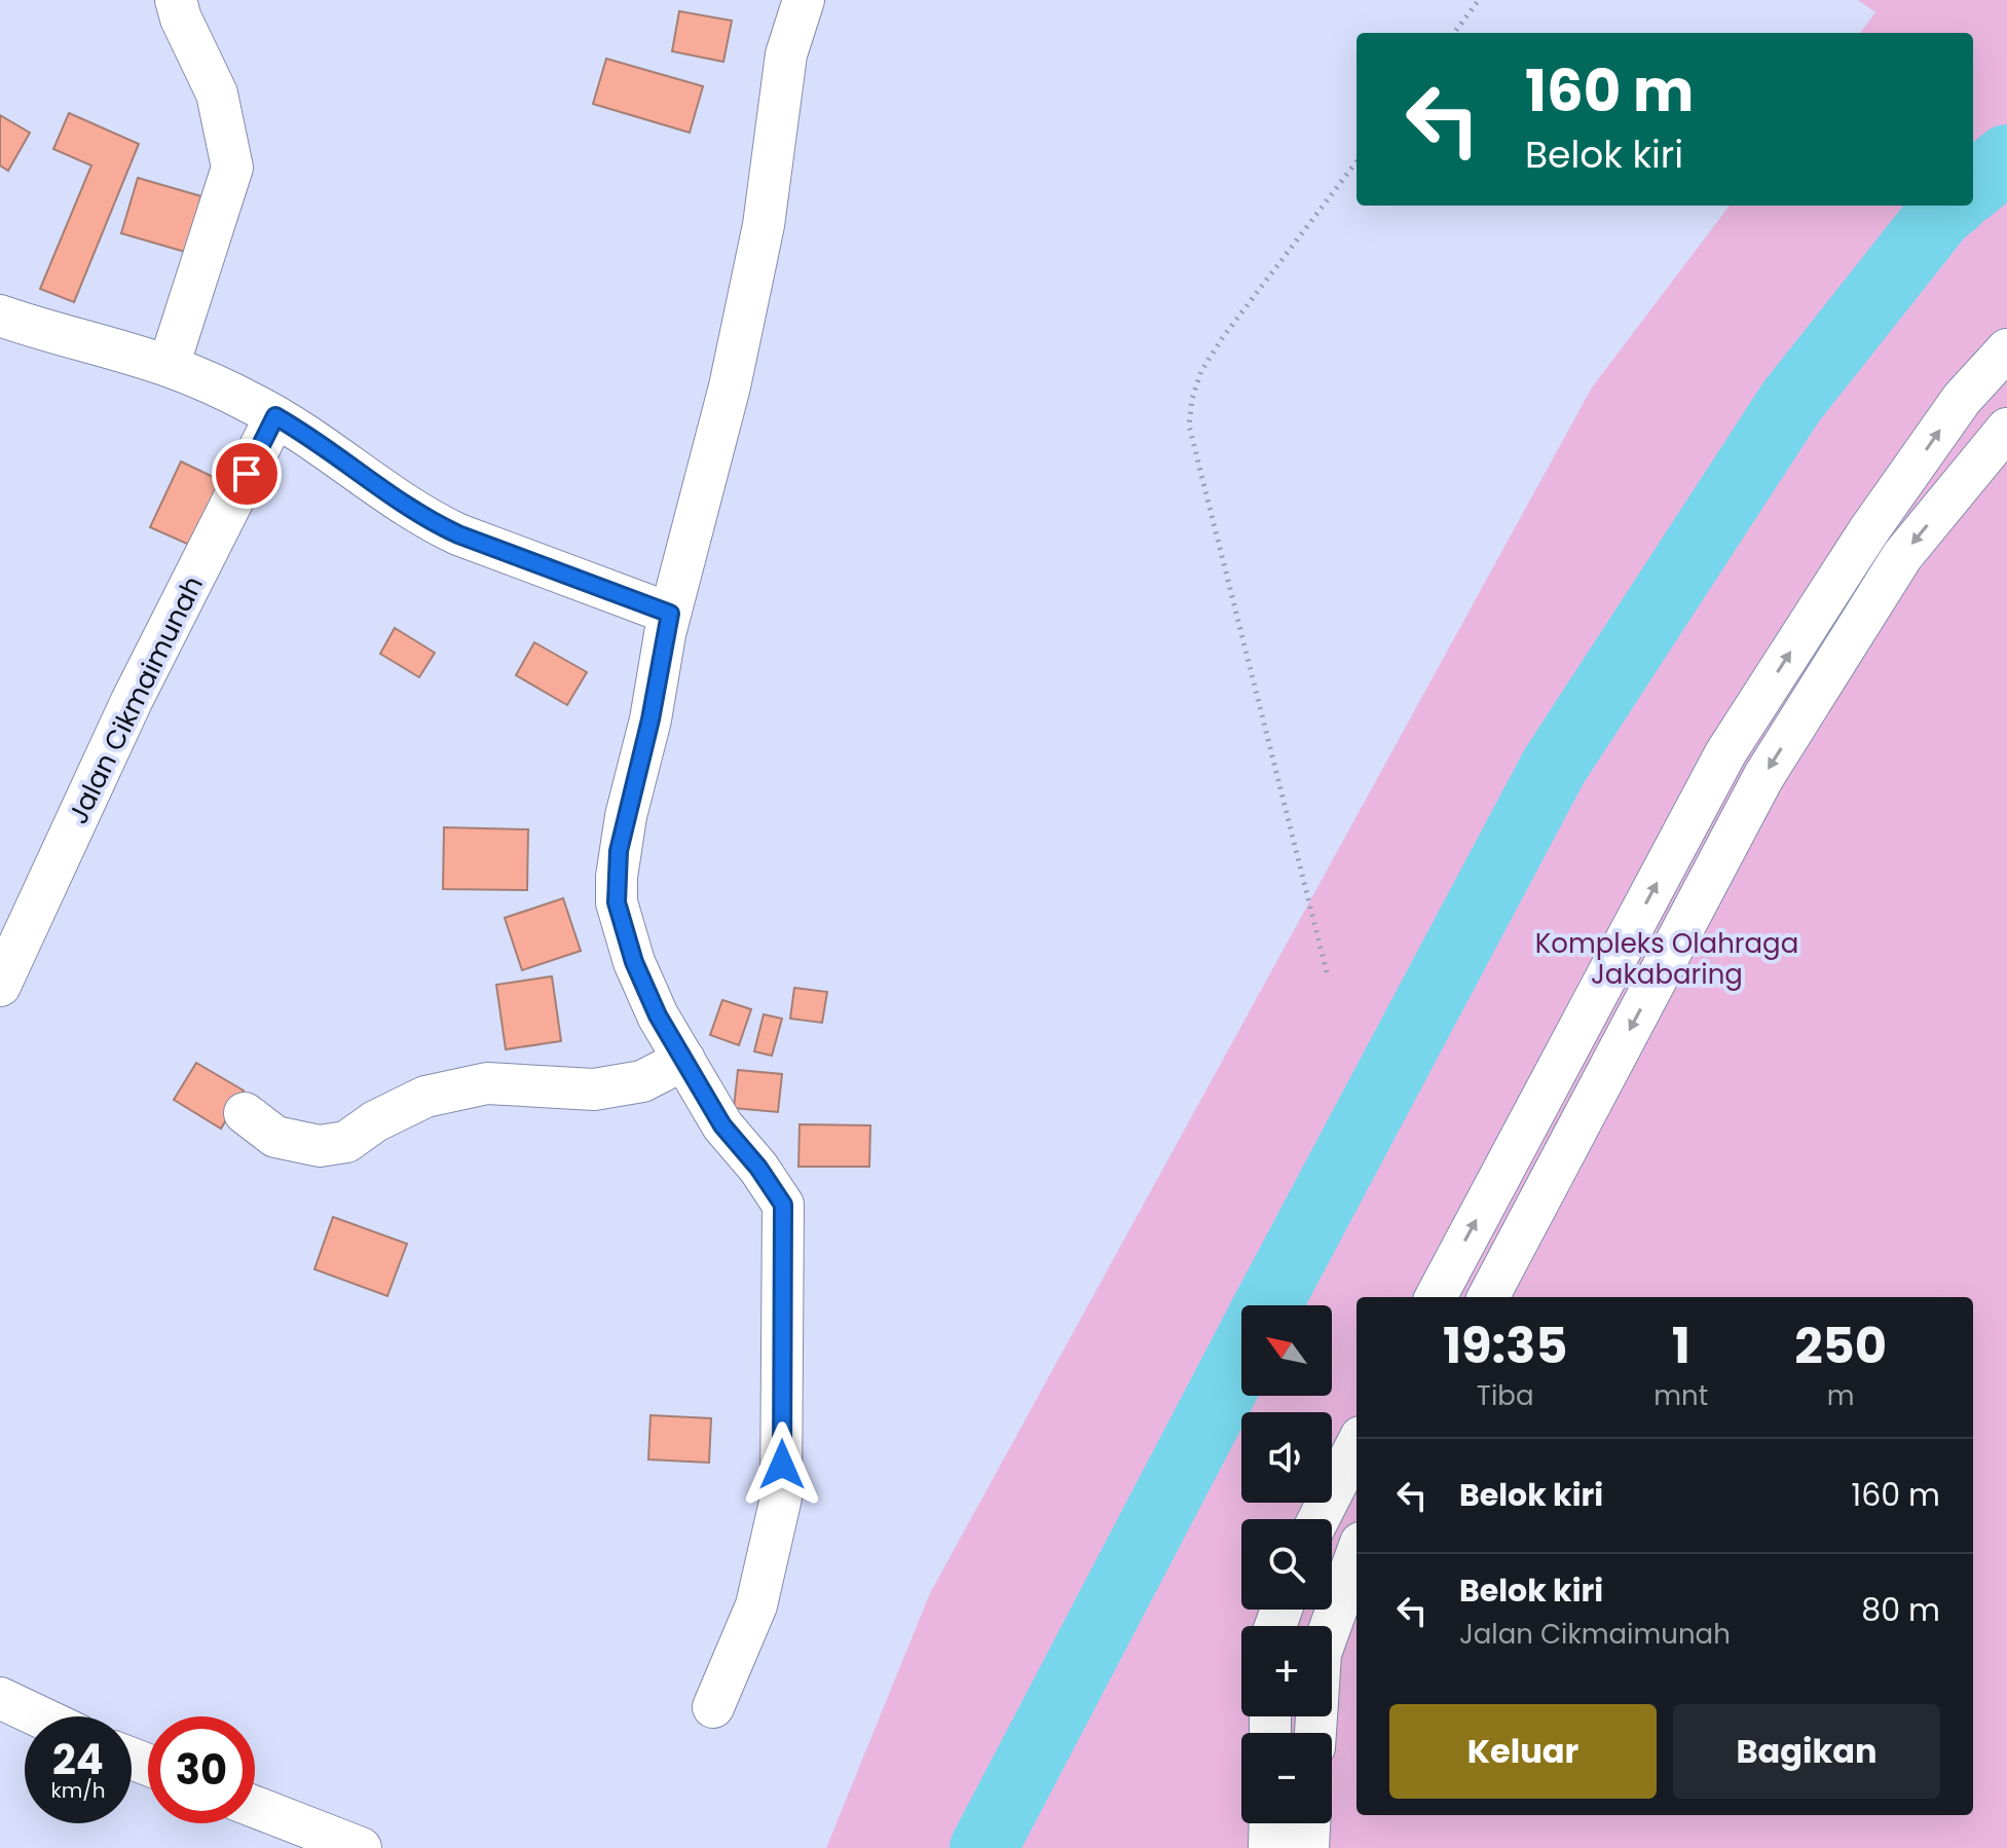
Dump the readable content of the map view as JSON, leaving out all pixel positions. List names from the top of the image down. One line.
{"streets":{"street":["Jalan Cikmaimunah"]},"parks":["Kompleks Olahraga Jakabaring"],"north":"top left","page":{"turn":["160 m","Belok kiri"],"eta":["19:35","Tiba","1","mnt","250","m"],"map_buttons":["+","−"],"list":[{"name":"Belok kiri","value":"160 m"},{"name":"Belok kiri","note":"Jalan Cikmaimunah","value":"80 m"}],"buttons":["Keluar","Bagikan"],"speed":"24 km/h","limit":"30"}}
